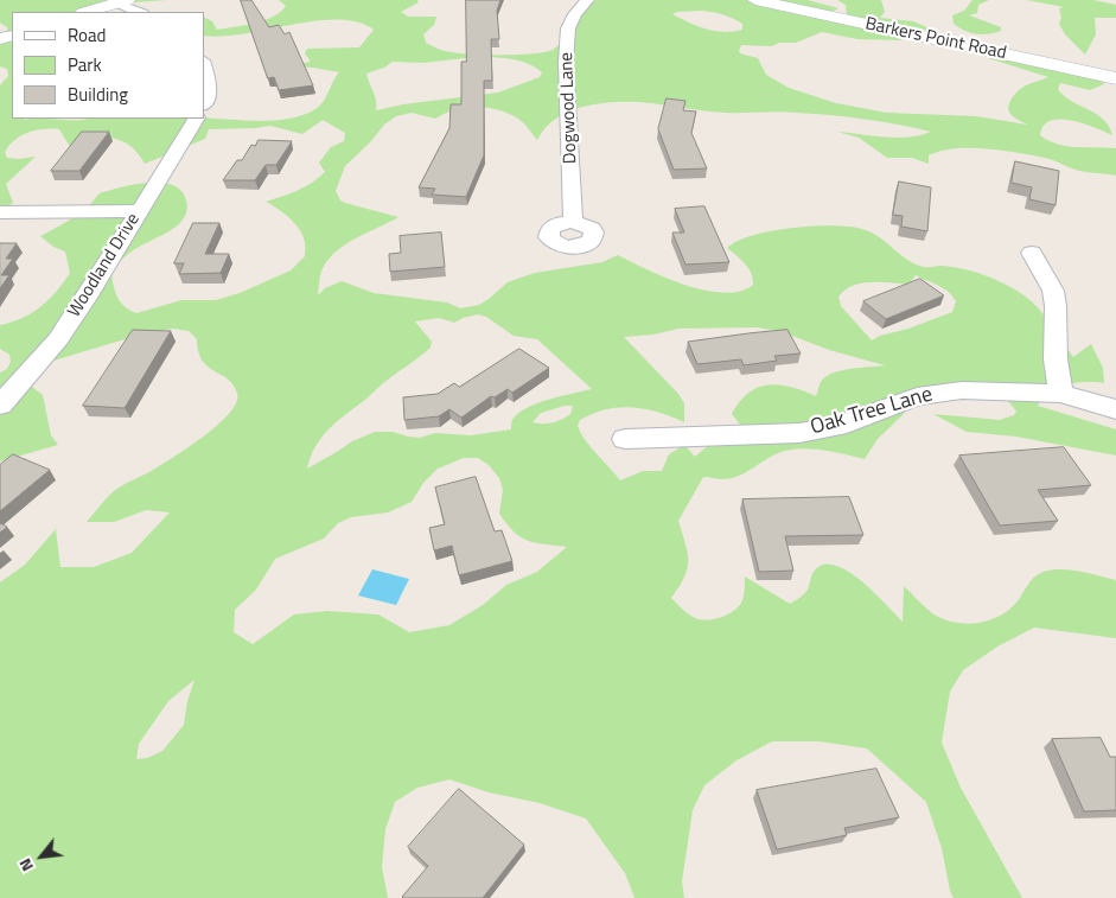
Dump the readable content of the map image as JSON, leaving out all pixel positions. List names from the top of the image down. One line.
{"streets":{"street":["Barkers Point Road","Dogwood Lane","Woodland Drive","Oak Tree Lane"]},"legend":["Road","Park","Building"],"north":"bottom left"}
